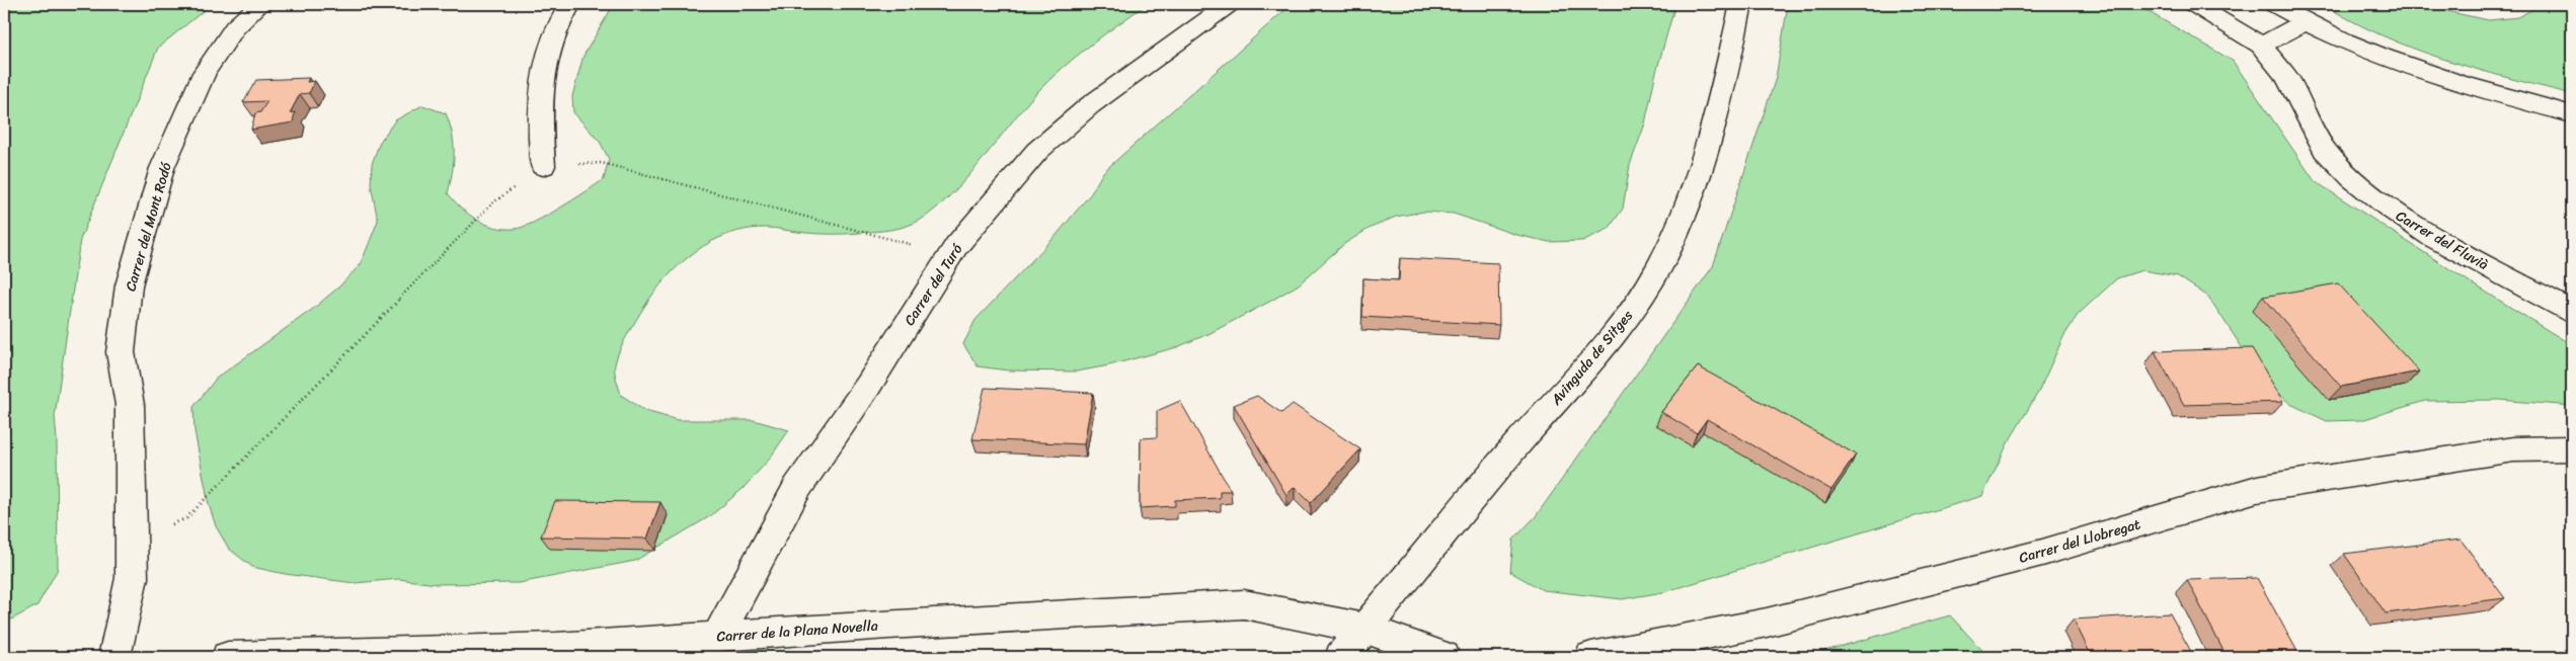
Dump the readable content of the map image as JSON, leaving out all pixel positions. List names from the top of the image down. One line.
{"streets":{"street":["Carrer del Mont Rodó","Carrer del Fluvià","Carrer del Turó","Avinguda de Sitges","Carrer del Llobregat","Carrer de la Plana Novella"]},"crossings":[["Carrer del Turó","Carrer de la Plana Novella"],["Avinguda de Sitges","Carrer de la Plana Novella"]]}
